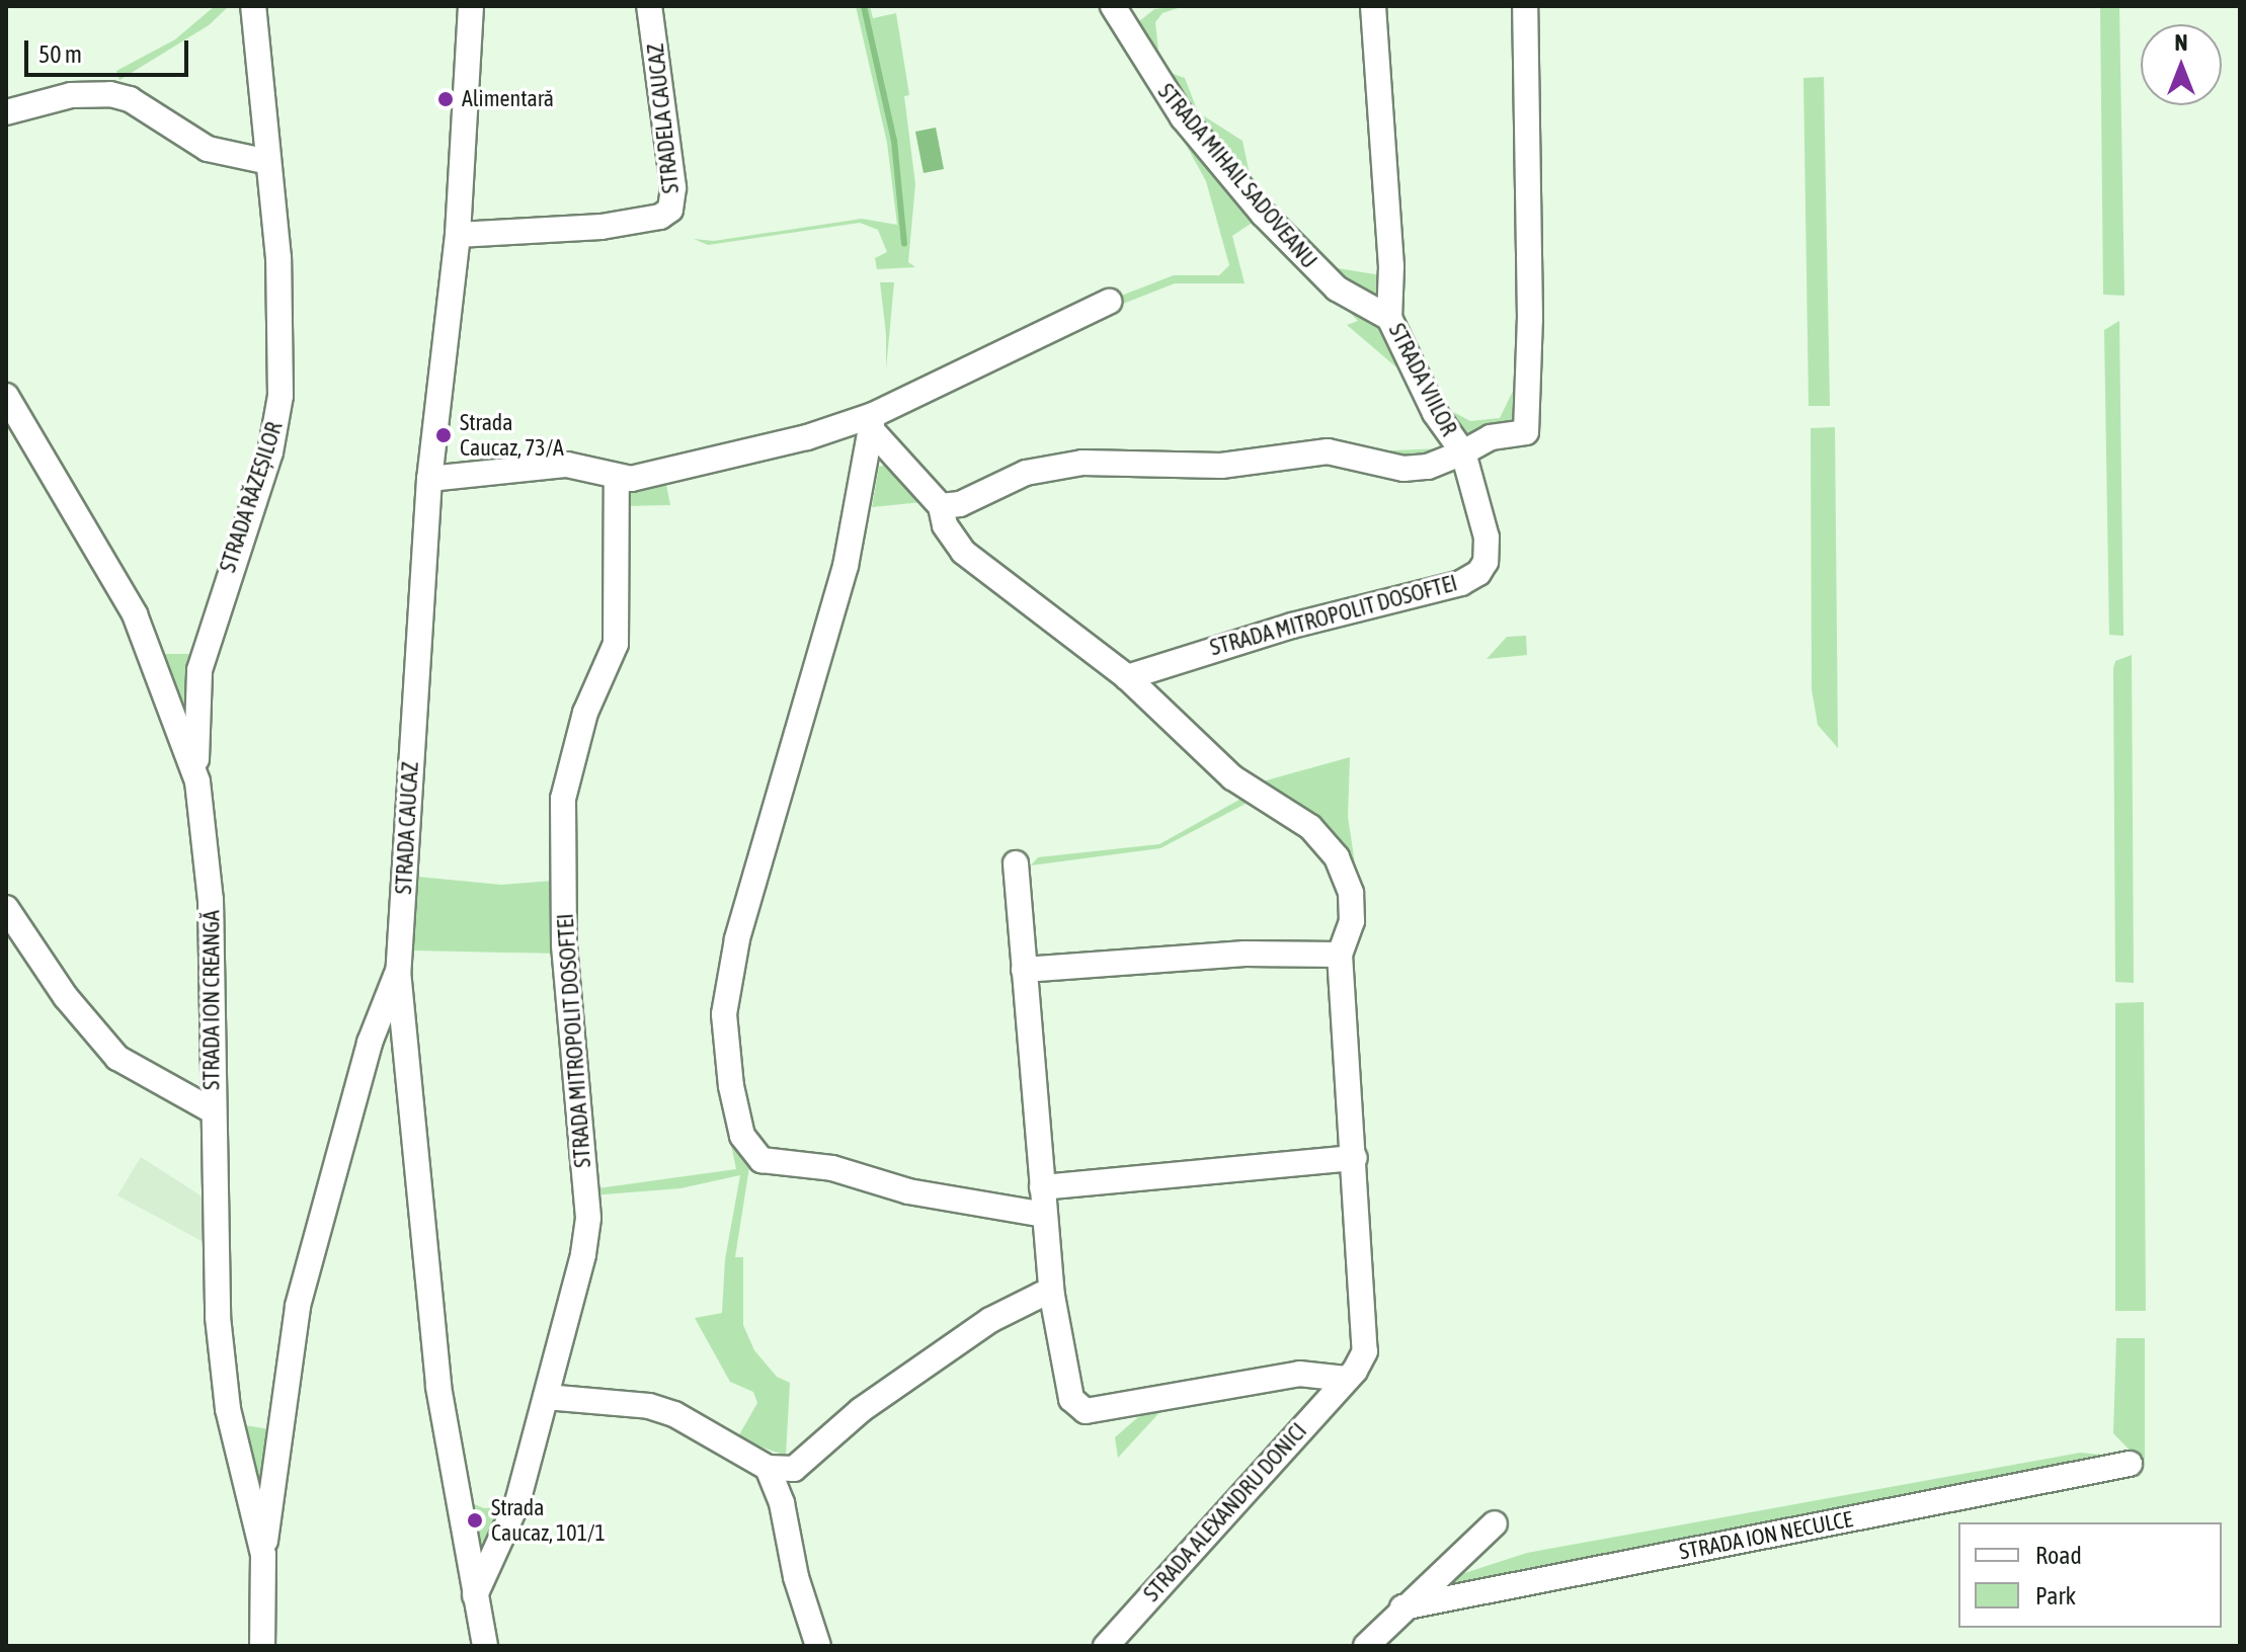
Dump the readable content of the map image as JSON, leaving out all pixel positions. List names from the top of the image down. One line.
{"streets":{"street":["STRADELA CAUCAZ","STRADA MIHAIL SADOVEANU","STRADA VIILOR","STRADA RĂZEȘILOR","STRADA MITROPOLIT DOSOFTEI","STRADA CAUCAZ","STRADA ION CREANGĂ","STRADA ALEXANDRU DONICI","STRADA ION NECULCE"]},"crossings":[["STRADELA CAUCAZ","STRADA CAUCAZ"],["STRADA MIHAIL SADOVEANU","STRADA VIILOR"],["STRADA VIILOR","STRADA MITROPOLIT DOSOFTEI"],["STRADA RĂZEȘILOR","STRADA ION CREANGĂ"],["STRADA MITROPOLIT DOSOFTEI","STRADA CAUCAZ"],["STRADA MITROPOLIT DOSOFTEI","STRADA ALEXANDRU DONICI"]],"places":["Alimentară","Strada Caucaz, 73/A","Strada Caucaz, 101/1"],"legend":["Road","Park"],"scale_bar":"50 m","north":"top"}
